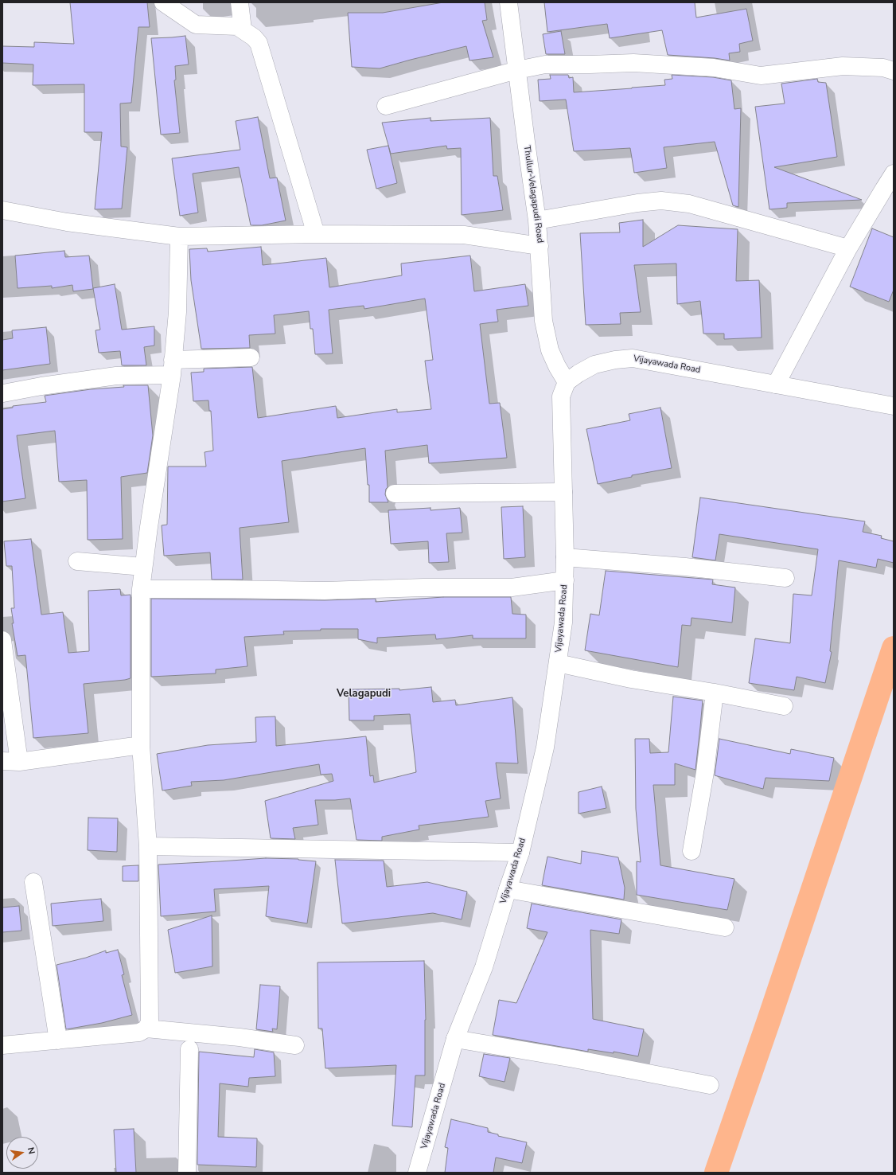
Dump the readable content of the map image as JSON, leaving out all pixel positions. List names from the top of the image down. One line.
{"streets":{"street":["Thullur-Velagapudi Road","Vijayawada Road"]},"crossings":[["Thullur-Velagapudi Road","Vijayawada Road"]],"districts":["Velagapudi"],"north":"right"}
